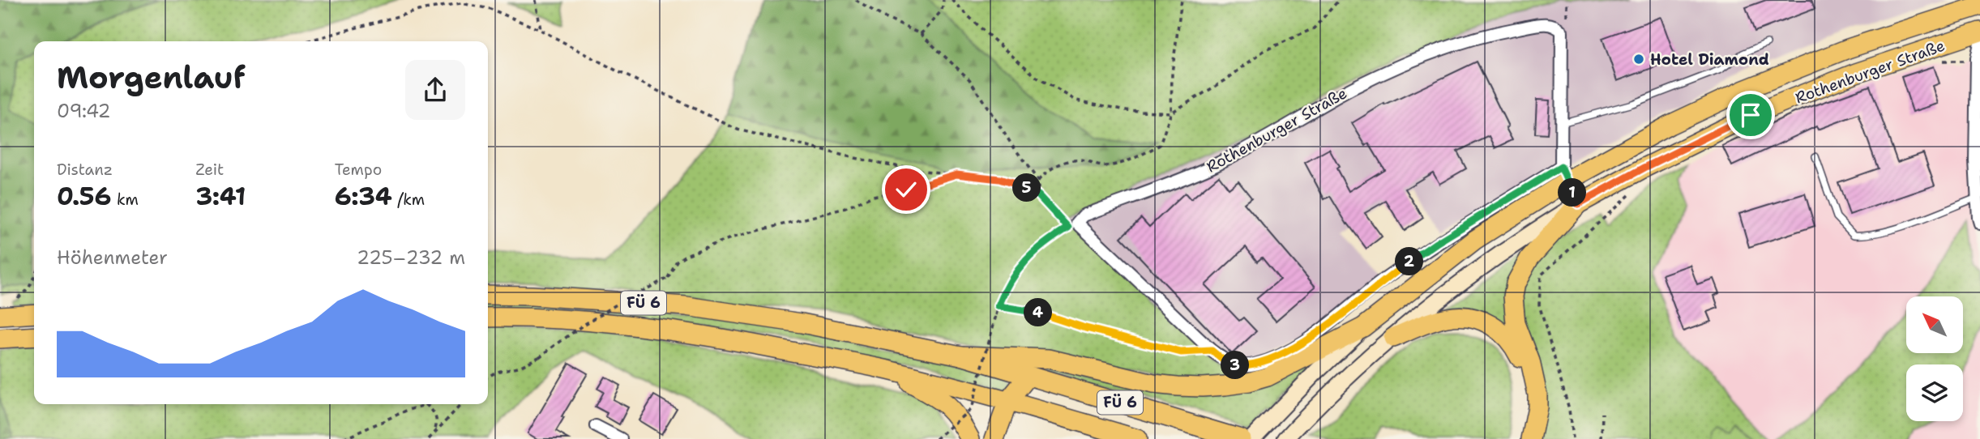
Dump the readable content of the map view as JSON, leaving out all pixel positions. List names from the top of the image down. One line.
{"streets":{"main road":["Rothenburger Straße","FÜ 6"]},"places":["Hotel Diamond"],"north":"top left","page":{"heading":["Morgenlauf","09:42"],"stats":[["Distanz","0.56 km"],["Zeit","3:41"],["Tempo","6:34 /km"]],"pins":["5","1","2","4","3"],"chart":["Höhenmeter","225–232 m"]}}
